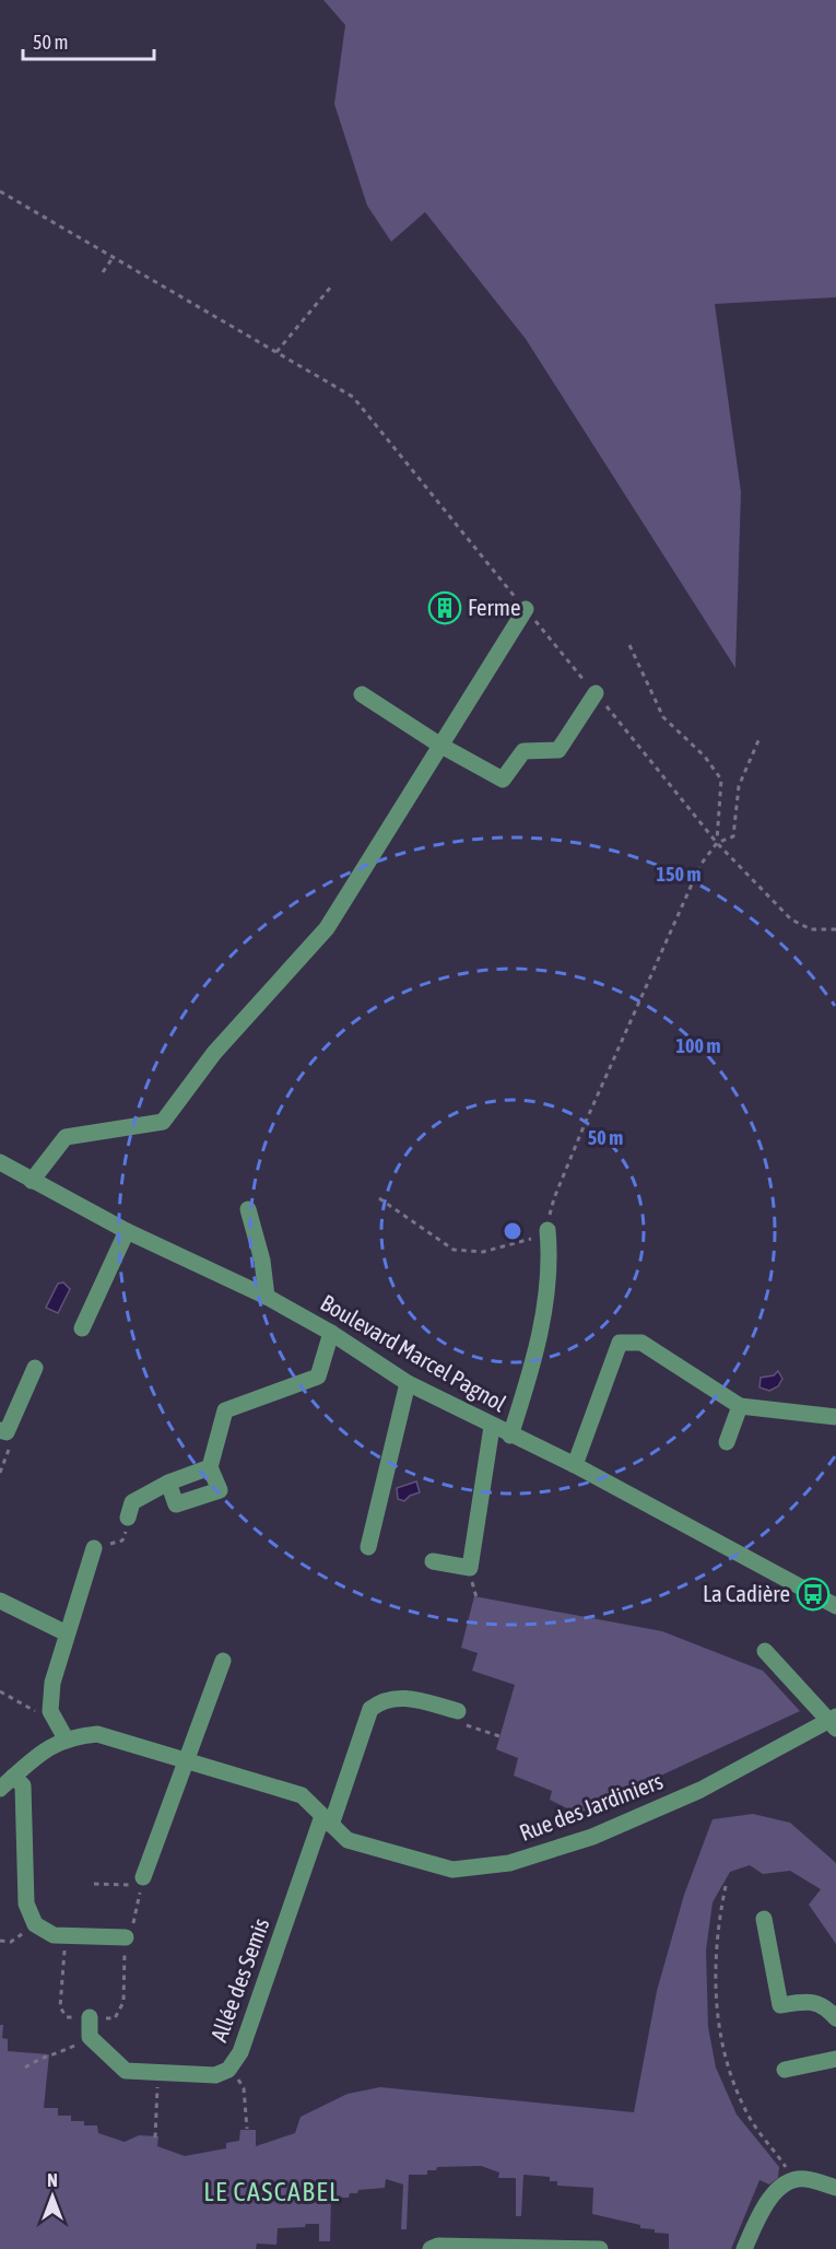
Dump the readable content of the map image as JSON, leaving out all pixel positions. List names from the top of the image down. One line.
{"streets":{"street":["Boulevard Marcel Pagnol","Rue des Jardiniers","Allée des Semis"]},"crossings":[["Rue des Jardiniers","Allée des Semis"]],"districts":["LE CASCABEL"],"places":{"building":["Ferme"],"bus stop":["La Cadière"]},"scale_bar":"50 m","north":"top","rings":["150 m","100 m","50 m"]}
